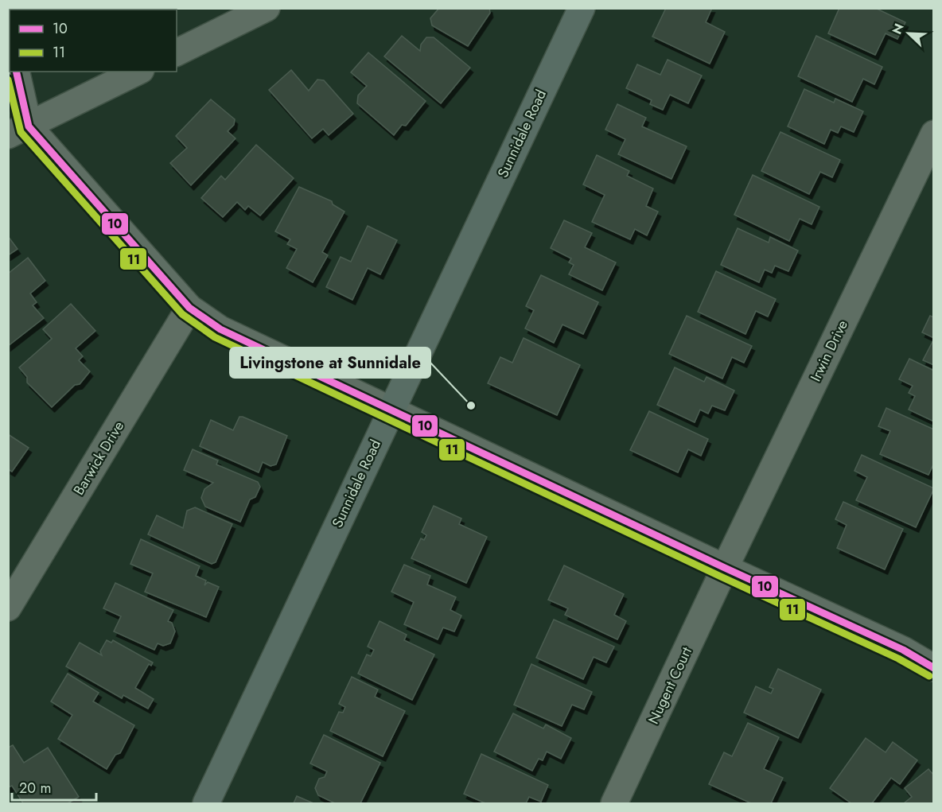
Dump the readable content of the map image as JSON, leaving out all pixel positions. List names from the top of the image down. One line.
{"streets":{"main road":["Sunnidale Road"],"street":["Irwin Drive","Barwick Drive","Nugent Court"]},"crossings":[["Irwin Drive","Nugent Court"]],"places":["Livingstone at Sunnidale"],"lines":["transit line 10","transit line 11"],"legend":["10","11"],"scale_bar":"20 m","north":"top left"}
